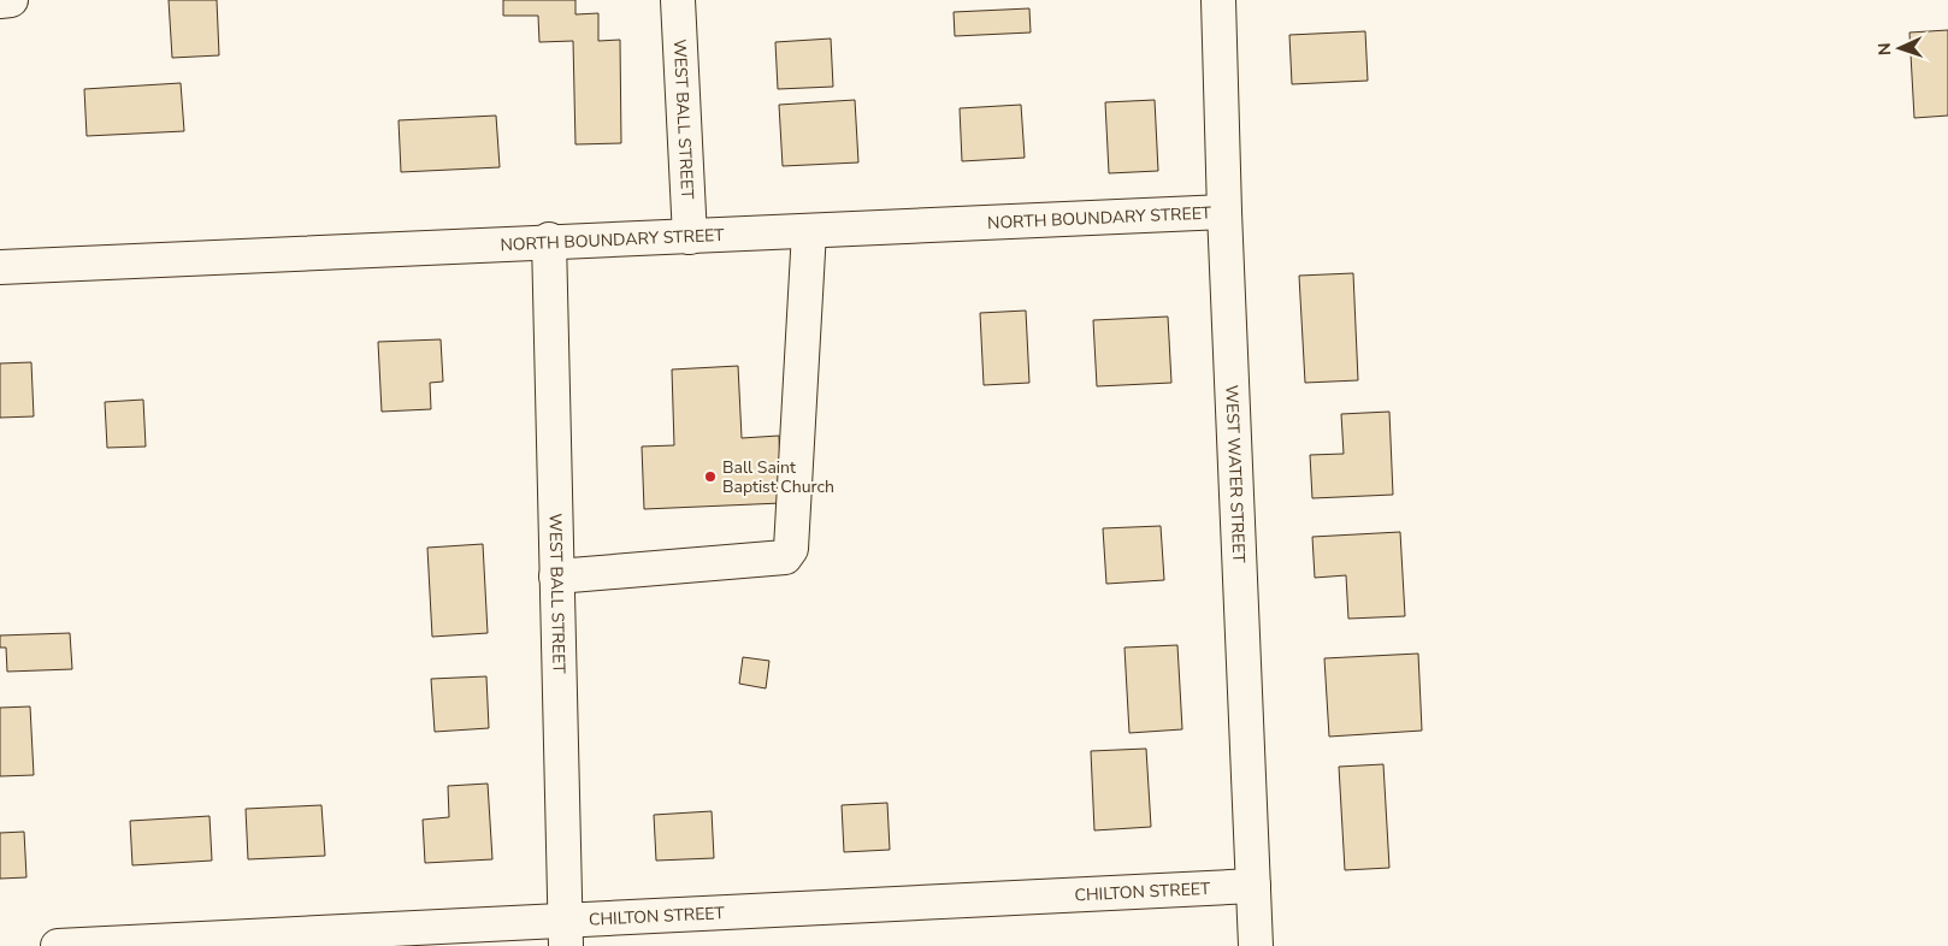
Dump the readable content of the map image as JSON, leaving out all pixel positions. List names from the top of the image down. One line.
{"streets":{"street":["WEST BALL STREET","NORTH BOUNDARY STREET","WEST WATER STREET","CHILTON STREET"]},"crossings":[["WEST BALL STREET","NORTH BOUNDARY STREET"],["WEST BALL STREET","CHILTON STREET"],["NORTH BOUNDARY STREET","WEST WATER STREET"],["WEST WATER STREET","CHILTON STREET"]],"places":["Ball Saint Baptist Church"],"north":"left"}
